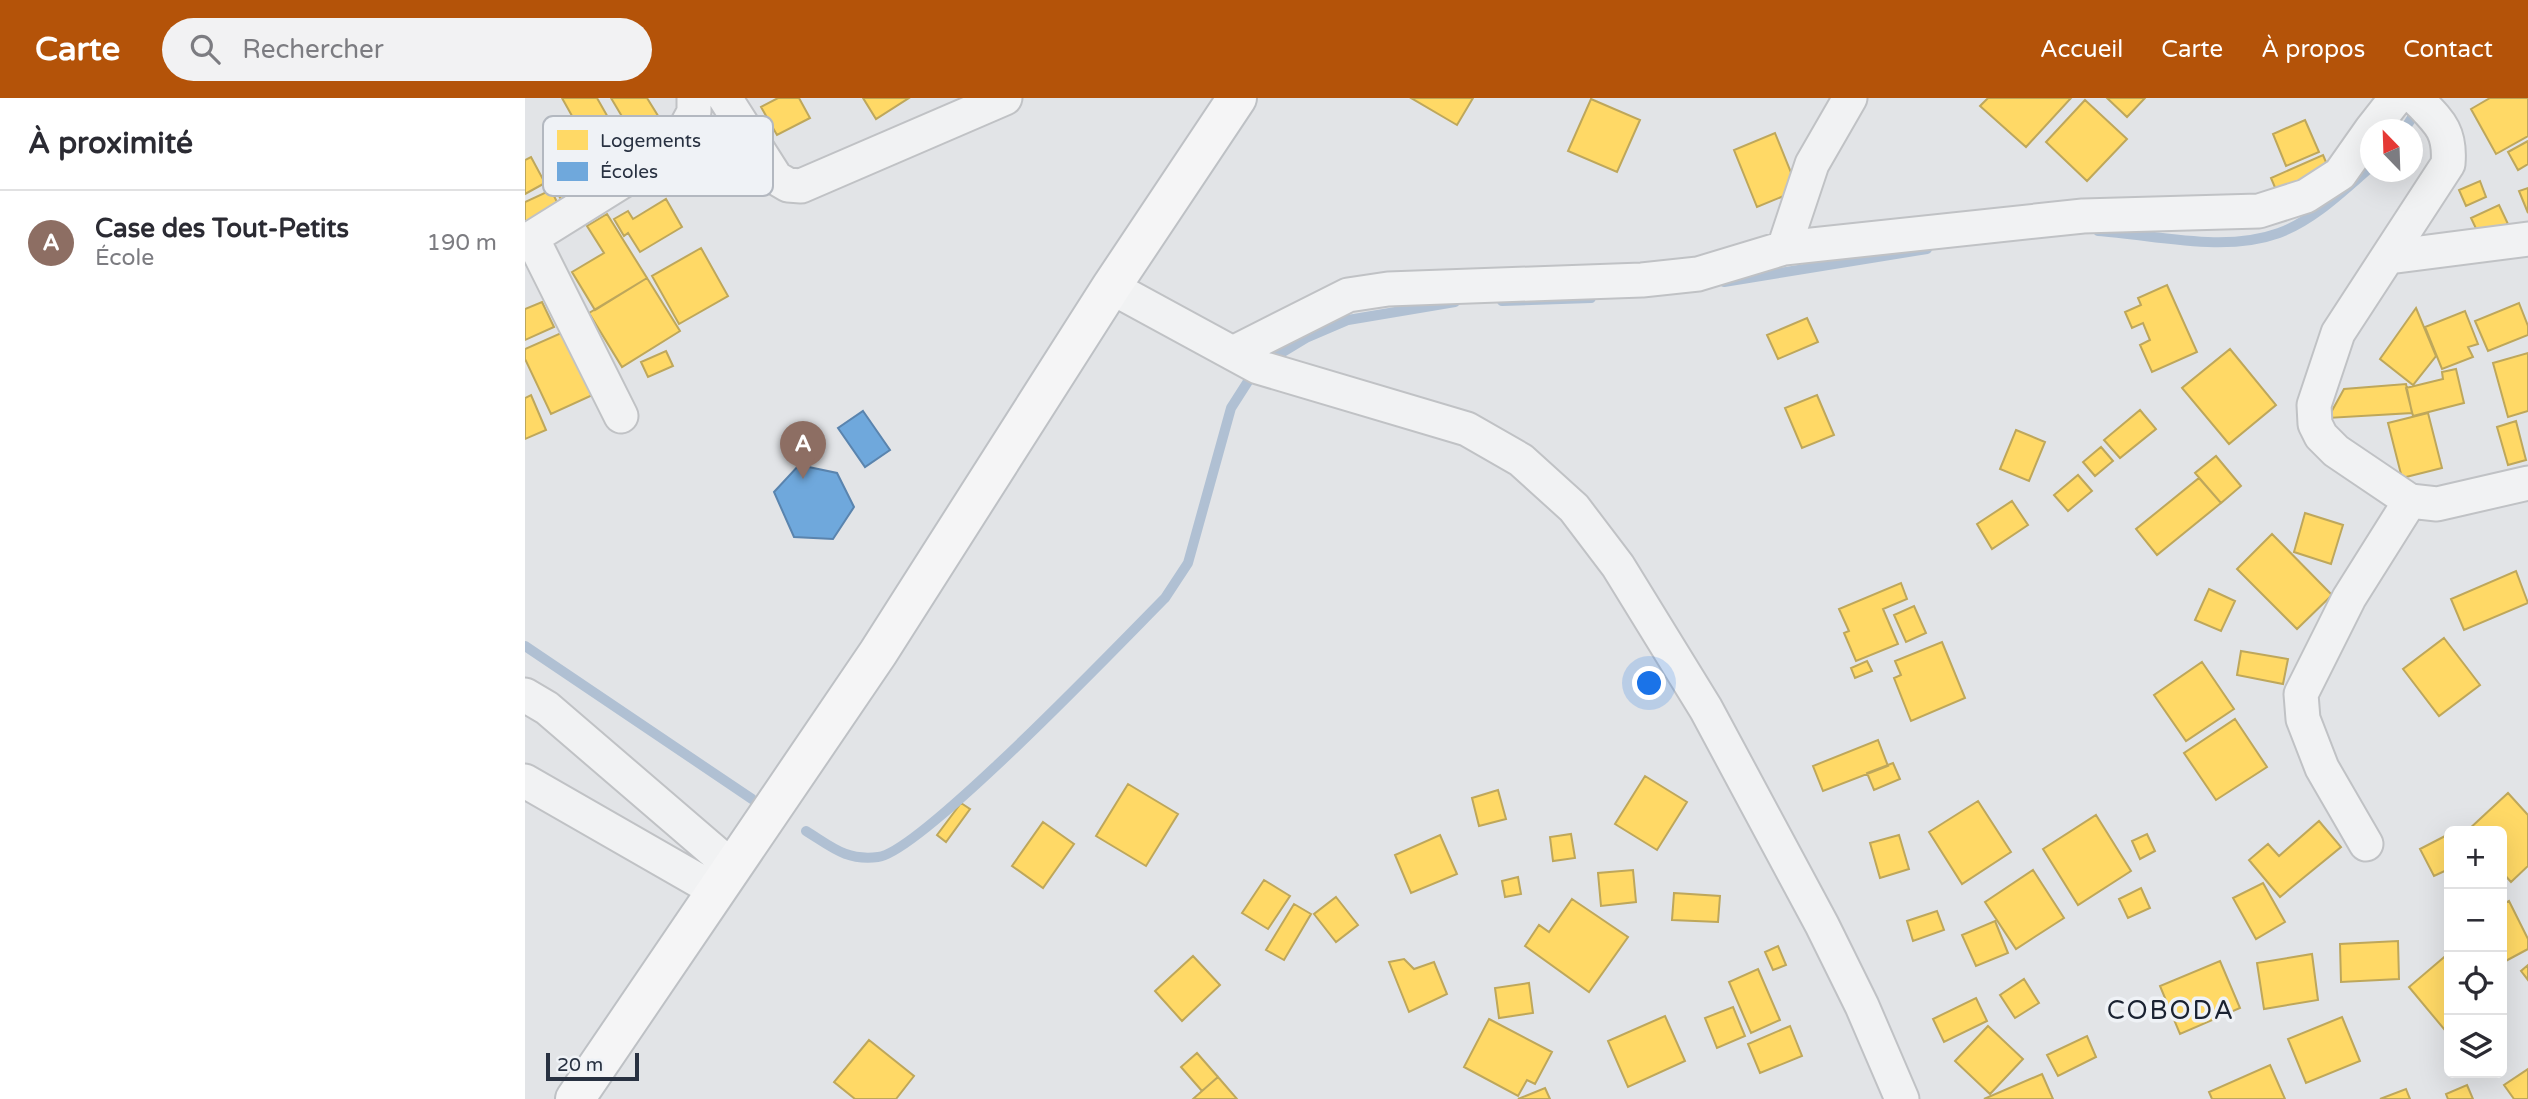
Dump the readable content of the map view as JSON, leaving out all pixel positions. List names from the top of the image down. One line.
{"districts":["COBODA"],"legend":["Logements","Écoles"],"scale_bar":"20 m","north":"top left","page":{"header":"Carte","search":"Rechercher","nav":["Accueil","Carte","À propos","Contact"],"heading":"À proximité","list":[{"mark":"A","name":"Case des Tout-Petits","note":"École","value":"190 m"}],"pins":"A","map_buttons":["+","−"],"scale":"20 m"}}
